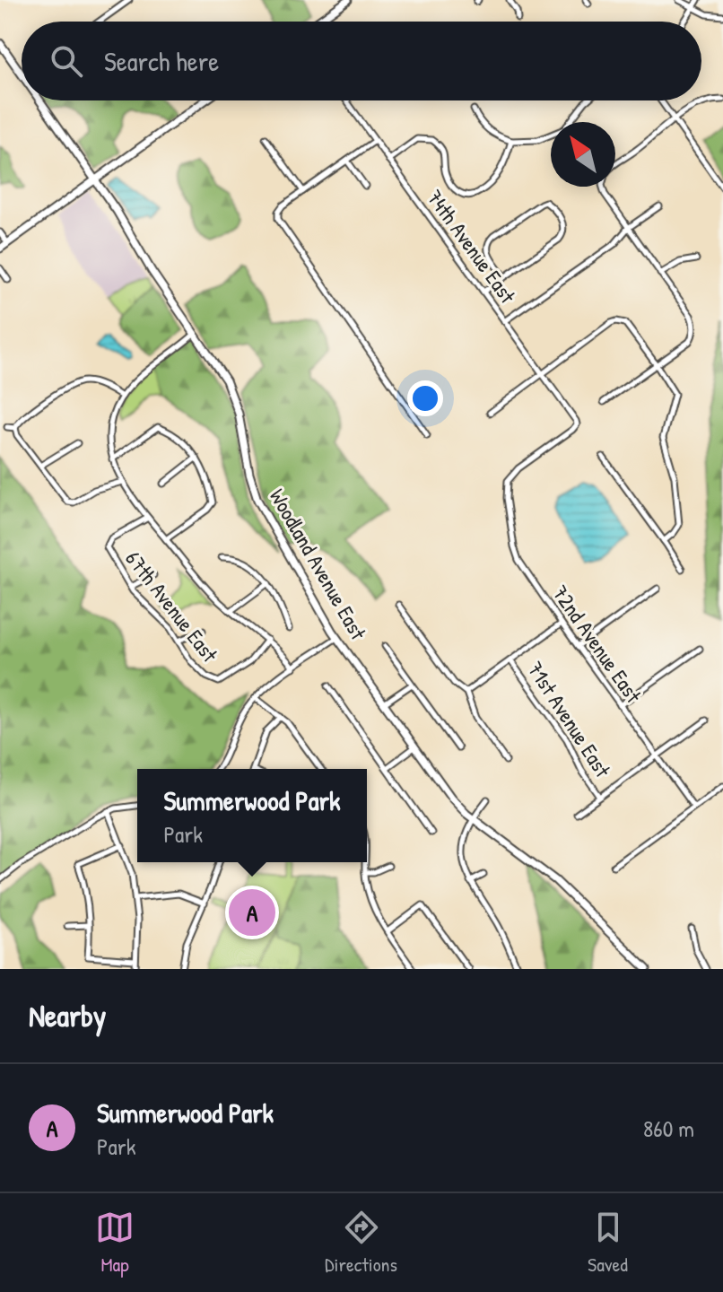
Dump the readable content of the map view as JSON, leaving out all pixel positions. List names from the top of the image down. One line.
{"streets":{"street":["74th Avenue East","Woodland Avenue East","67th Avenue East","72nd Avenue East","71st Avenue East"]},"crossings":[["74th Avenue East","72nd Avenue East"]],"north":"top left","page":{"search":"Search here","popup":["Summerwood Park","Park"],"pins":"A","heading":"Nearby","list":[{"mark":"A","name":"Summerwood Park","note":"Park","value":"860 m"}],"nav":["Map","Directions","Saved"]}}
